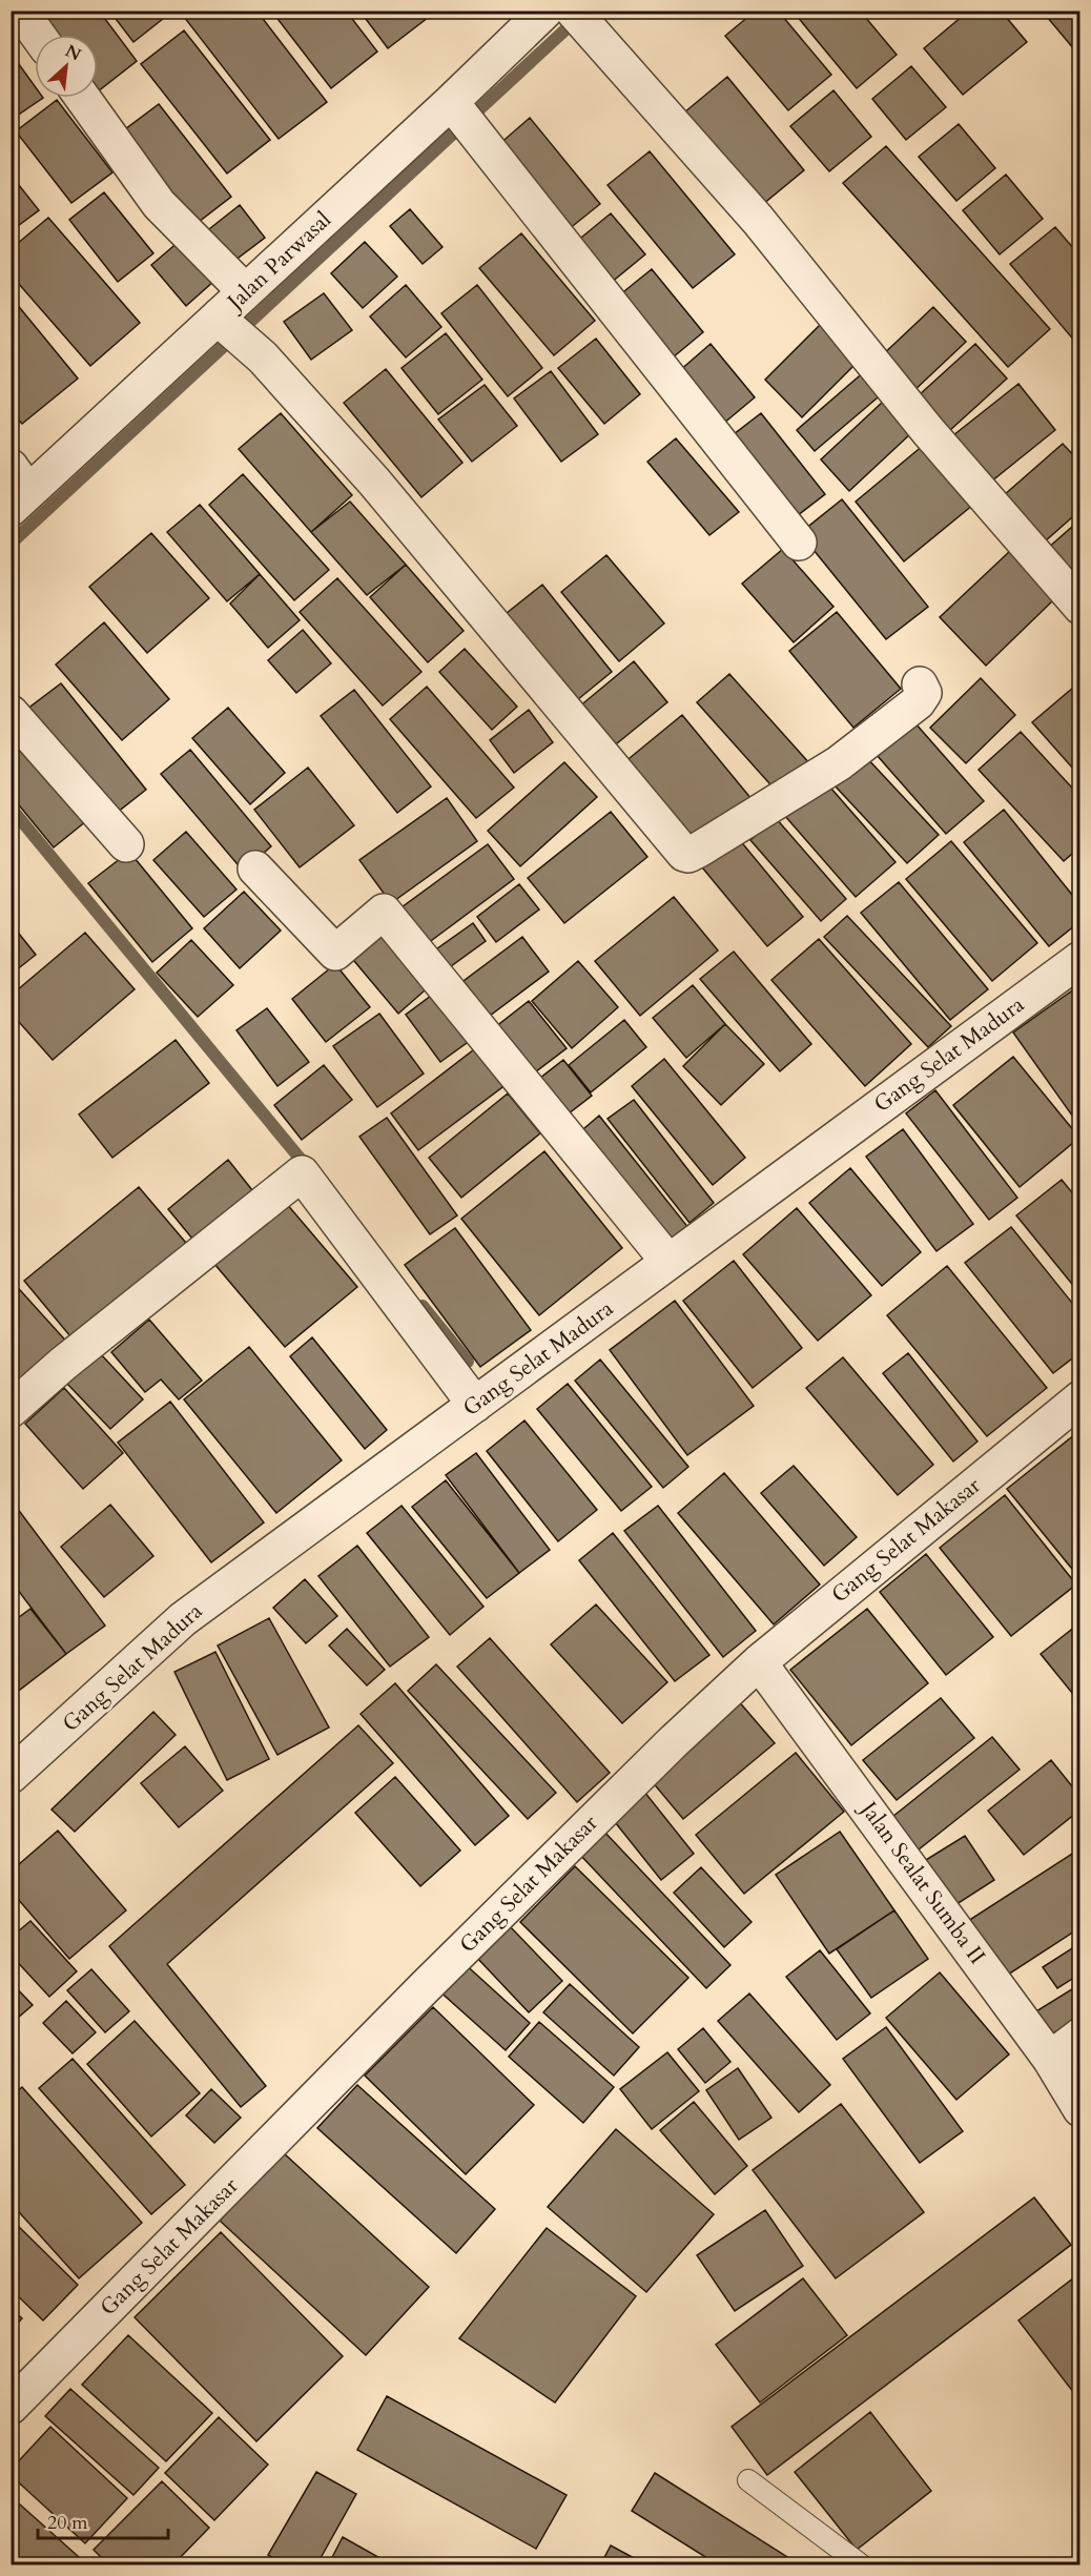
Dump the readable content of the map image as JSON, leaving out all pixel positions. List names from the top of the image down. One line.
{"streets":{"street":["Jalan Parwasal","Gang Selat Madura","Gang Selat Makasar","Jalan Sealat Sumba II"]},"crossings":[["Gang Selat Makasar","Jalan Sealat Sumba II"]],"scale_bar":"20 m","north":"top right"}
